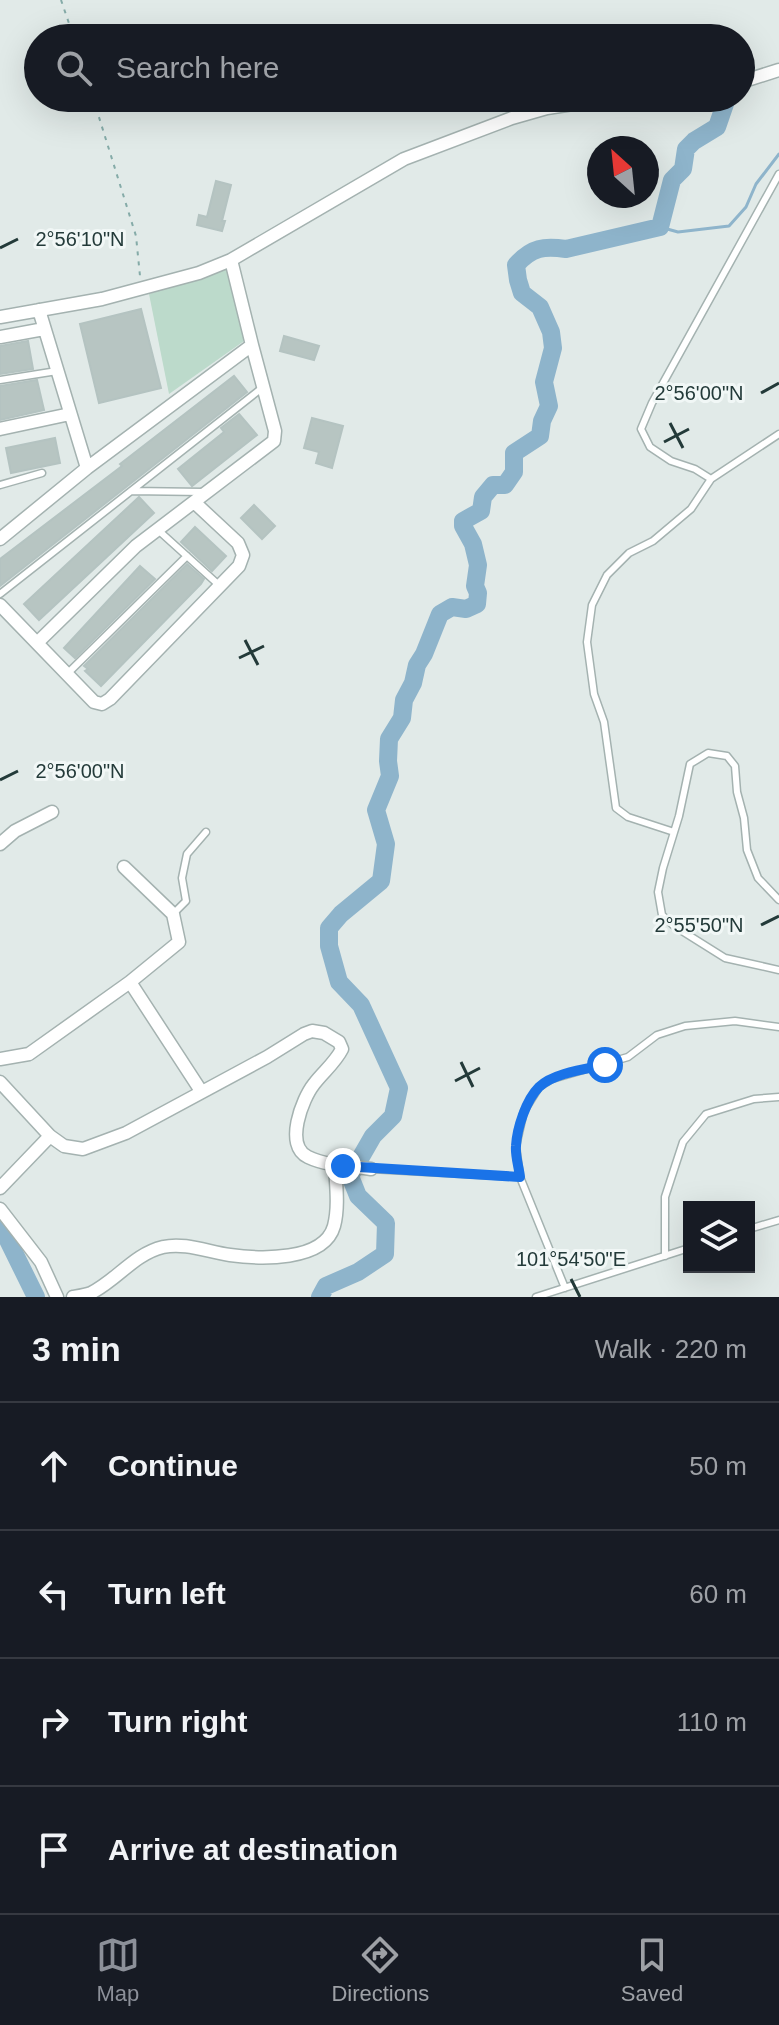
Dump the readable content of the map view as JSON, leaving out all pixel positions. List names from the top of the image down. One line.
{"north":"top left","page":{"search":"Search here","heading":["3 min","Walk · 220 m"],"list":[["Continue","50 m"],["Turn left","60 m"],["Turn right","110 m"],"Arrive at destination"],"nav":["Map","Directions","Saved"]},"coordinates":["2°56'10\"N","2°56'00\"N","2°55'50\"N","101°54'50\"E"]}
